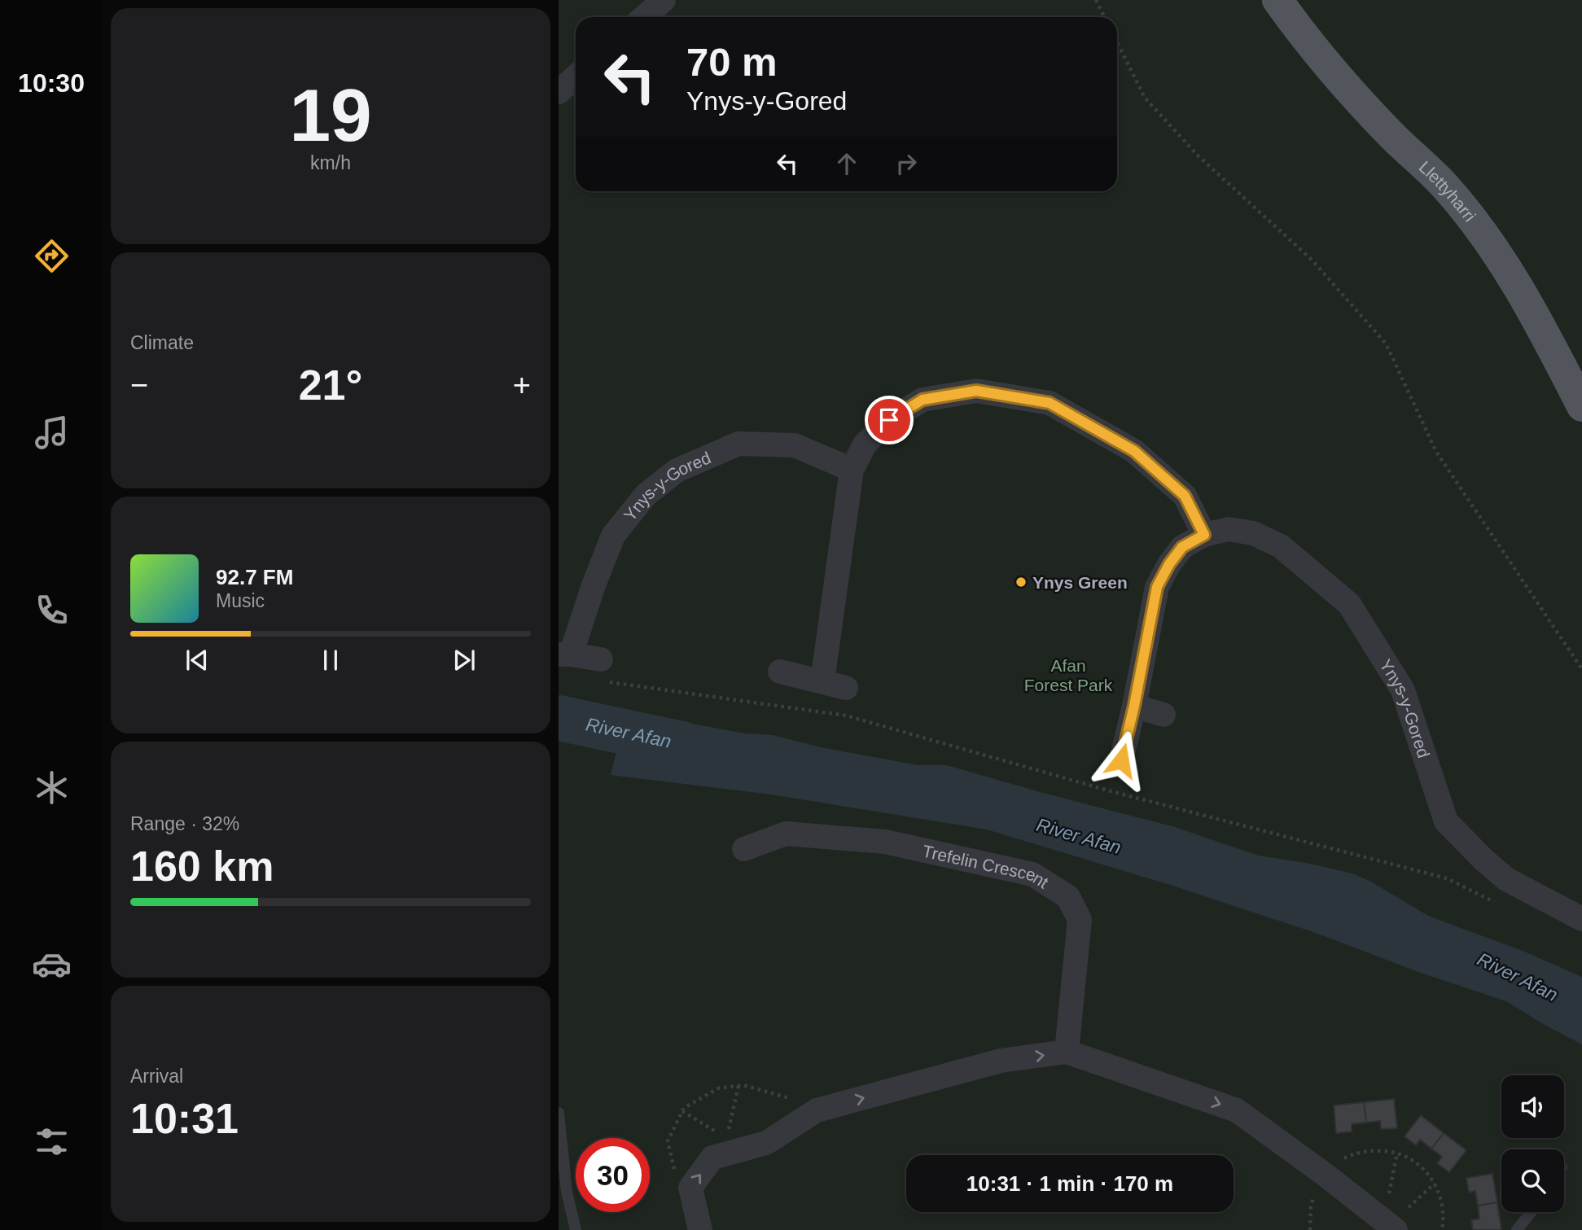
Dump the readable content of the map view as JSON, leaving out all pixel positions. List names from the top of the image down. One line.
{"streets":{"main road":["Llettyharri"],"street":["Ynys-y-Gored","Trefelin Crescent"]},"water":["River Afan"],"parks":["Afan Forest Park"],"places":["Ynys Green"],"page":{"tabs":"10:30","tile":[["19","km/h"],"Climate",["Range · 32%","160 km"],["Arrival","10:31"]],"turn":["70 m","Ynys-y-Gored"],"heat":["−","21°","+"],"song":["92.7 FM","Music"],"limit":"30","trip":"10:31 · 1 min · 170 m"}}
